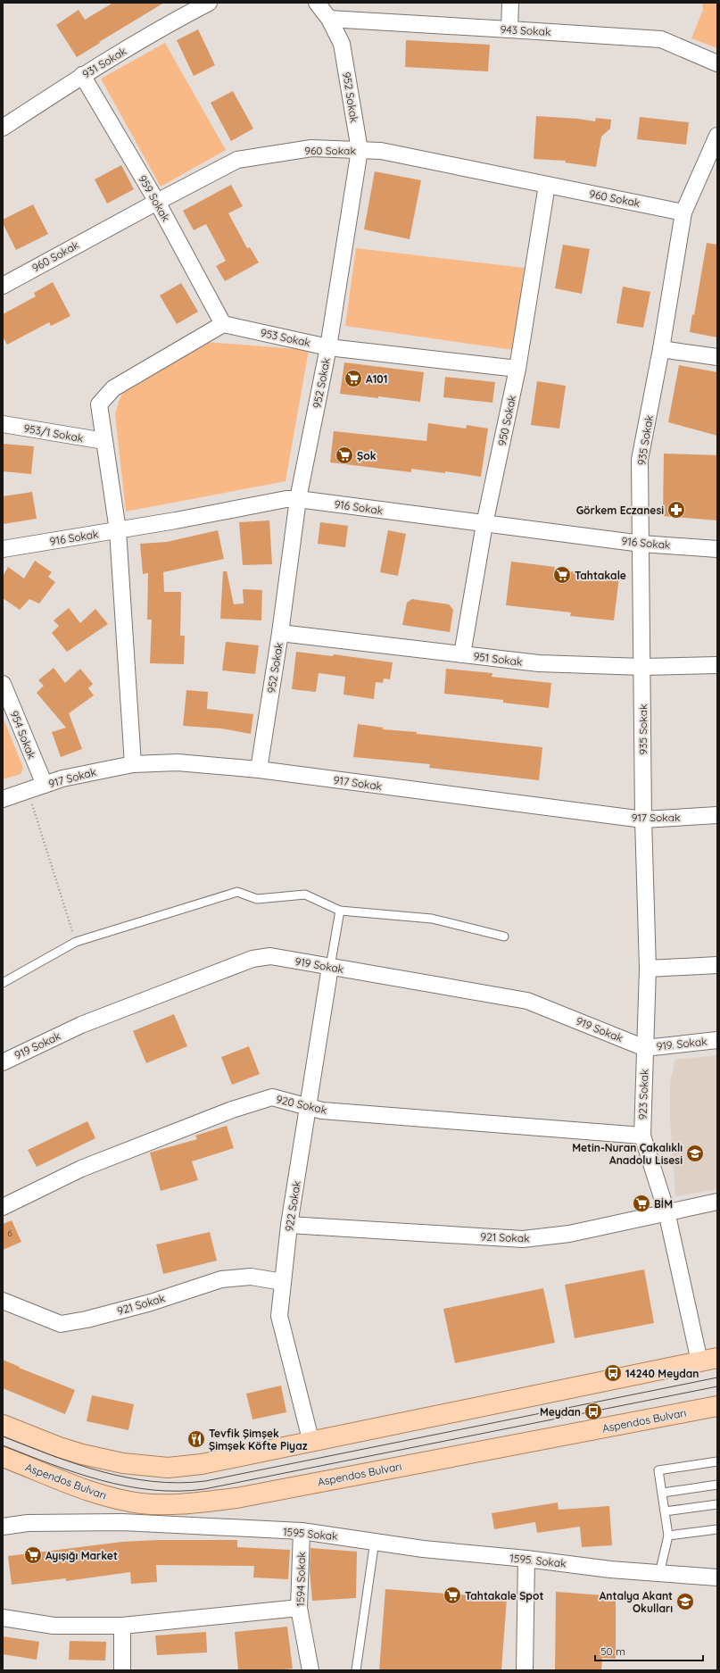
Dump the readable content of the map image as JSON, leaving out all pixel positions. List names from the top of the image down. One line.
{"streets":{"main road":["Aspendos Bulvarı"],"street":["943 Sokak","931 Sokak","952 Sokak","960 Sokak","959 Sokak","953 Sokak","950 Sokak","953/1 Sokak","935 Sokak","916 Sokak","951 Sokak","954 Sokak","917 Sokak","919 Sokak","919. Sokak","923 Sokak","920 Sokak","922 Sokak","921 Sokak","1595 Sokak","1595. Sokak","1594 Sokak"]},"crossings":[["943 Sokak","952 Sokak"],["931 Sokak","959 Sokak"],["952 Sokak","960 Sokak"],["952 Sokak","953 Sokak"],["952 Sokak","916 Sokak"],["952 Sokak","951 Sokak"],["952 Sokak","917 Sokak"],["960 Sokak","959 Sokak"],["960 Sokak","950 Sokak"],["960 Sokak","935 Sokak"],["959 Sokak","953 Sokak"],["953 Sokak","950 Sokak"],["950 Sokak","916 Sokak"],["950 Sokak","951 Sokak"],["935 Sokak","916 Sokak"],["935 Sokak","951 Sokak"],["935 Sokak","917 Sokak"],["935 Sokak","923 Sokak"],["954 Sokak","917 Sokak"],["917 Sokak","923 Sokak"],["919 Sokak","919. Sokak"],["919 Sokak","923 Sokak"],["919 Sokak","922 Sokak"],["919. Sokak","923 Sokak"],["923 Sokak","920 Sokak"],["923 Sokak","921 Sokak"],["920 Sokak","922 Sokak"],["922 Sokak","921 Sokak"],["1595 Sokak","1595. Sokak"],["1595 Sokak","1594 Sokak"]],"places":{"supermarket":["A101","Şok","Tahtakale","BİM","Ayışığı Market","Tahtakale Spot"],"pharmacy":["Görkem Eczanesi"],"school or university":["Metin-Nuran Çakalıklı Anadolu Lisesi","Antalya Akant Okulları"],"bus stop":["14240 Meydan","Meydan"],"restaurant":["Tevfik Şimşek Şimşek Köfte Piyaz"]},"house_numbers":["6"],"scale_bar":"50 m"}
